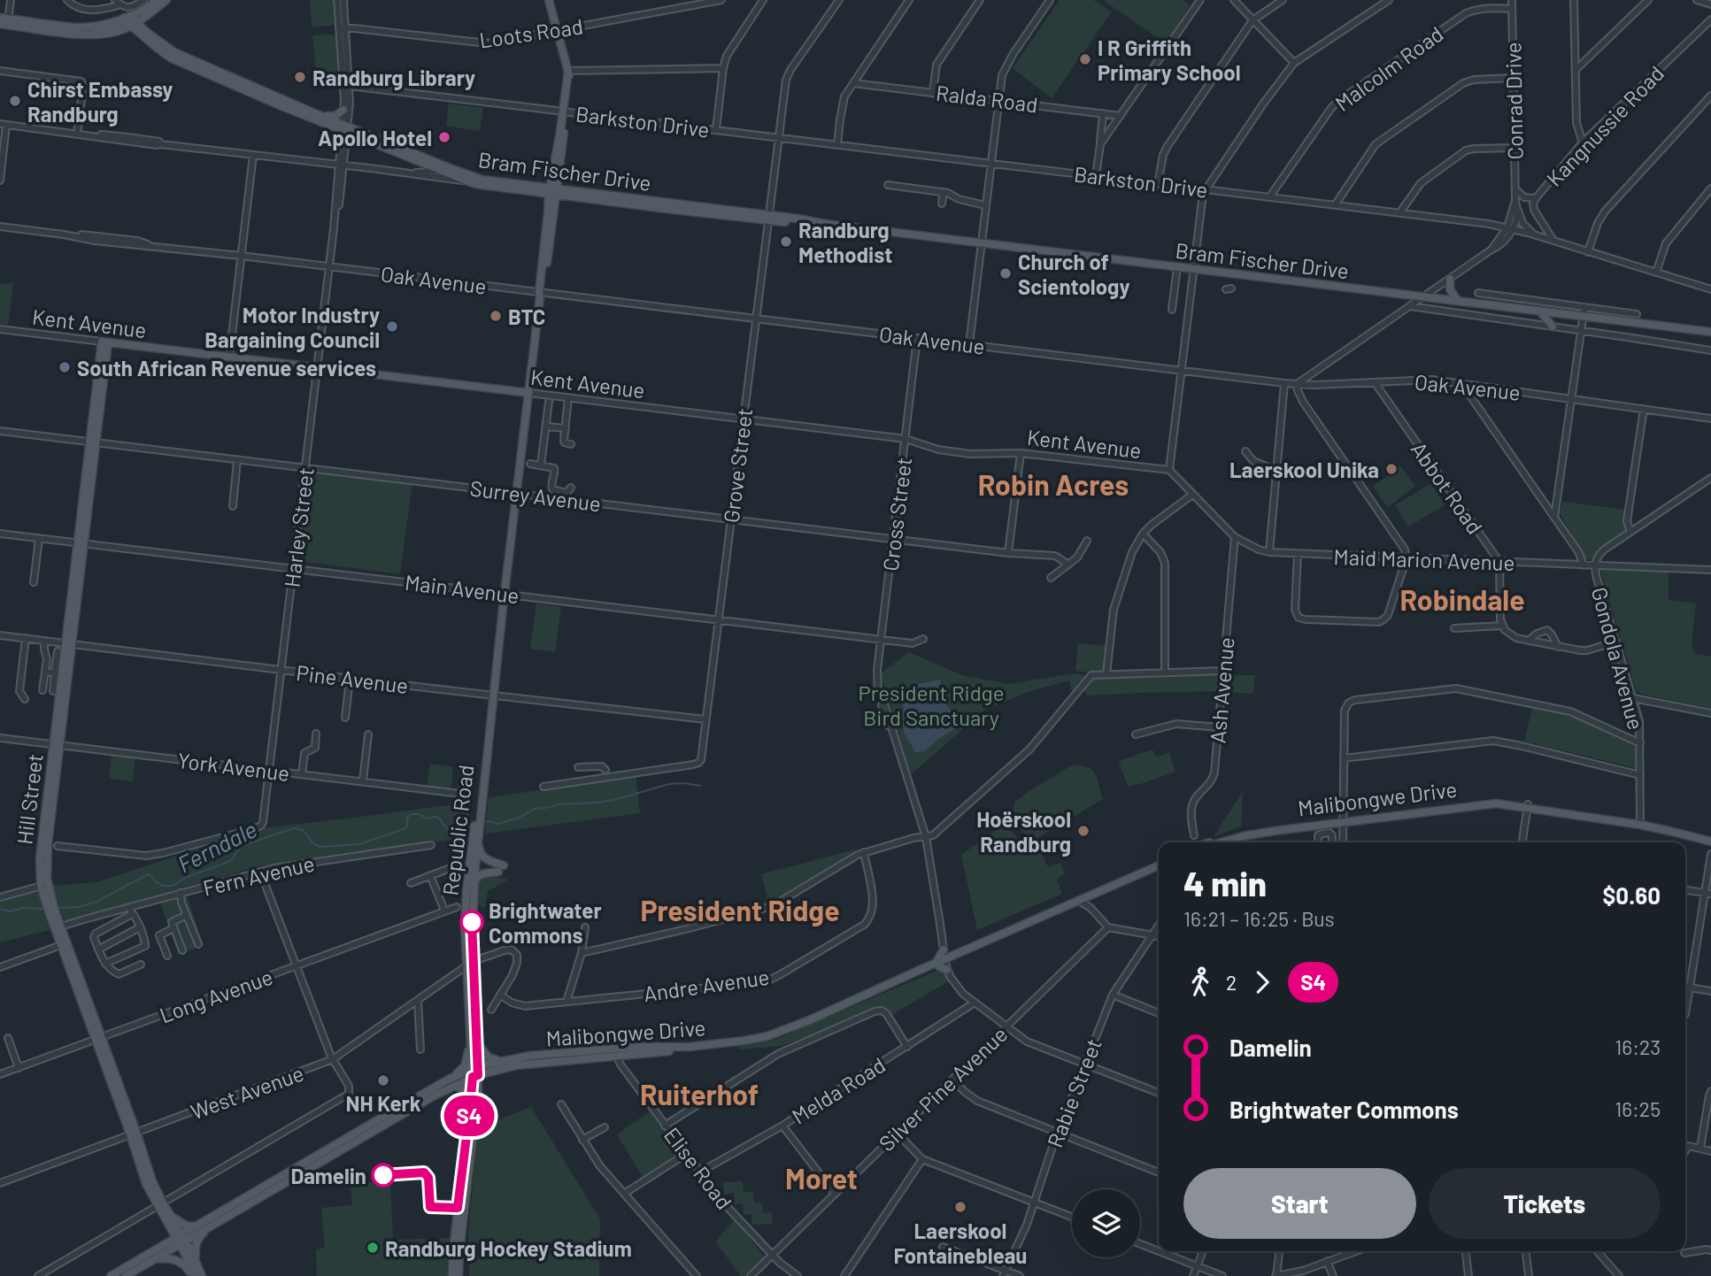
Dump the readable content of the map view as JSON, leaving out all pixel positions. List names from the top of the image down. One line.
{"streets":{"main road":["Bram Fischer Drive","Kent Avenue","Malibongwe Drive","Hill Street","Republic Road"],"street":["Loots Road","Malcolm Road","Ralda Road","Conrad Drive","Barkston Drive","Kangnussie Road","Oak Avenue","Grove Street","Abbot Road","Surrey Avenue","Cross Street","Harley Street","Maid Marion Avenue","Main Avenue","Gondola Avenue","Pine Avenue","Ash Avenue","York Avenue","Fern Avenue","Andre Avenue","Long Avenue","Silver Pine Avenue","Melda Road","West Avenue","Rabie Street","Elise Road"]},"crossings":[["Loots Road","Republic Road"],["Malcolm Road","Conrad Drive"],["Malcolm Road","Barkston Drive"],["Conrad Drive","Barkston Drive"],["Barkston Drive","Kangnussie Road"],["Barkston Drive","Grove Street"],["Barkston Drive","Republic Road"],["Bram Fischer Drive","Grove Street"],["Bram Fischer Drive","Harley Street"],["Bram Fischer Drive","Republic Road"],["Oak Avenue","Grove Street"],["Oak Avenue","Abbot Road"],["Oak Avenue","Cross Street"],["Oak Avenue","Harley Street"],["Oak Avenue","Republic Road"],["Kent Avenue","Grove Street"],["Kent Avenue","Cross Street"],["Kent Avenue","Harley Street"],["Kent Avenue","Maid Marion Avenue"],["Kent Avenue","Hill Street"],["Kent Avenue","Republic Road"],["Grove Street","Surrey Avenue"],["Grove Street","Main Avenue"],["Grove Street","Pine Avenue"],["Abbot Road","Maid Marion Avenue"],["Surrey Avenue","Cross Street"],["Surrey Avenue","Harley Street"],["Surrey Avenue","Hill Street"],["Surrey Avenue","Republic Road"],["Cross Street","Main Avenue"],["Harley Street","Main Avenue"],["Harley Street","Pine Avenue"],["Harley Street","York Avenue"],["Maid Marion Avenue","Gondola Avenue"],["Maid Marion Avenue","Ash Avenue"],["Main Avenue","Hill Street"],["Main Avenue","Republic Road"],["Gondola Avenue","Malibongwe Drive"],["Pine Avenue","Hill Street"],["Pine Avenue","Republic Road"],["York Avenue","Hill Street"],["Malibongwe Drive","Hill Street"],["Malibongwe Drive","Republic Road"],["Malibongwe Drive","Elise Road"],["Hill Street","Fern Avenue"],["Hill Street","Long Avenue"],["Hill Street","West Avenue"],["Republic Road","West Avenue"],["Andre Avenue","West Avenue"],["Silver Pine Avenue","Elise Road"],["Melda Road","Elise Road"]],"districts":["Robin Acres","Robindale","President Ridge","Ruiterhof","Moret"],"water":["Ferndale"],"parks":["President Ridge Bird Sanctuary"],"places":["I R Griffith Primary School","Randburg Library","Chirst Embassy Randburg","Apollo Hotel","Randburg Methodist","Church of Scientology","BTC","Motor Industry Bargaining Council","South African Revenue services","Laerskool Unika","Hoërskool Randburg","Brightwater Commons","NH Kerk","Damelin","Laerskool Fontainebleau","Randburg Hockey Stadium"],"lines":["bus line S4"],"page":{"on_map":"S4","heading":["4 min","16:21 – 16:25 · Bus","$0.60"],"legs":["2","S4"],"list":[{"name":"Damelin","value":"16:23"},{"name":"Brightwater Commons","value":"16:25"}],"buttons":["Start","Tickets"]}}
